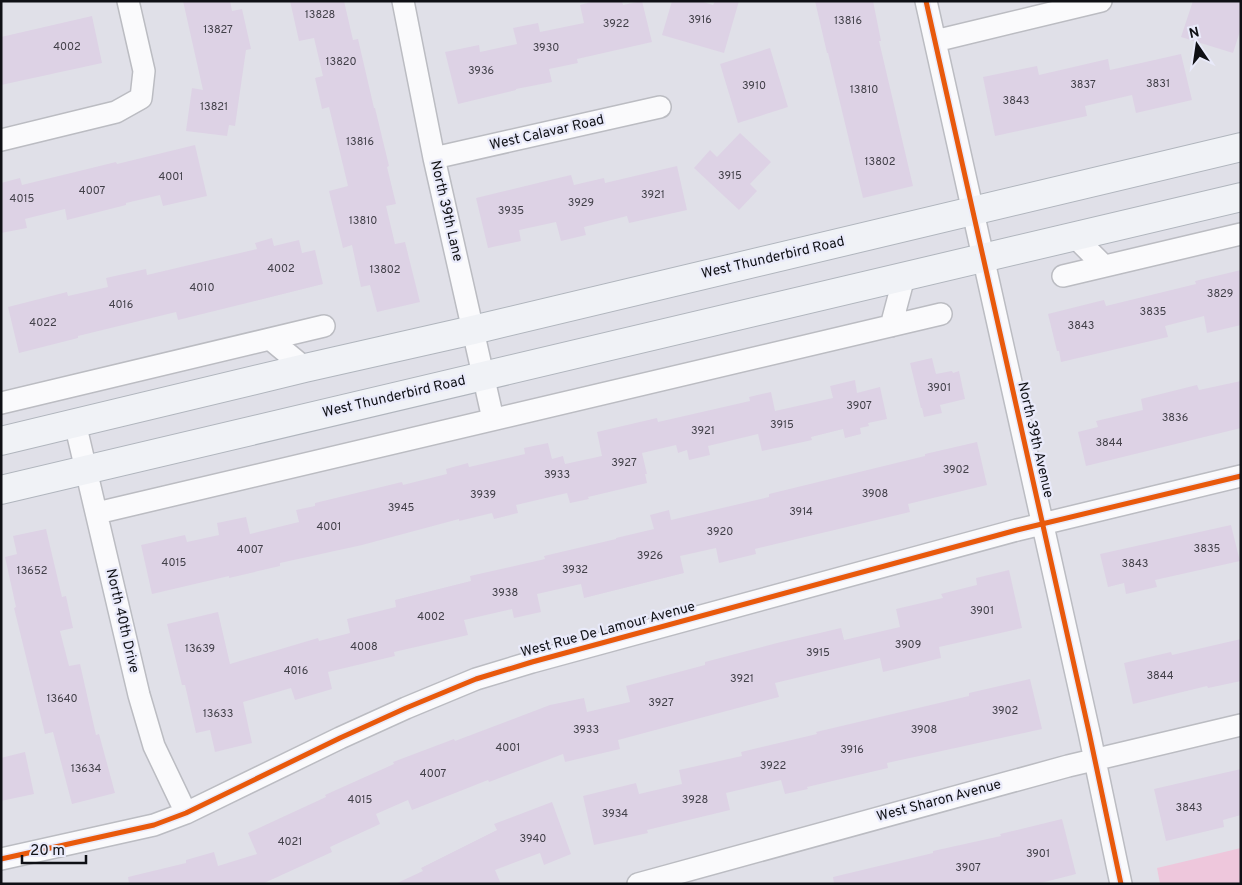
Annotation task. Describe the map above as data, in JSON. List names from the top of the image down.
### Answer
{
  "streets": {
    "main road": ["West Thunderbird Road"],
    "street": [
      "West Calavar Road",
      "North 39th Lane",
      "North 39th Avenue",
      "North 40th Drive",
      "West Rue De Lamour Avenue",
      "West Sharon Avenue"
    ]
  },
  "crossings": [
    ["West Calavar Road", "North 39th Lane"],
    ["North 39th Lane", "West Thunderbird Road"],
    ["West Thunderbird Road", "North 39th Avenue"],
    ["West Thunderbird Road", "North 40th Drive"],
    ["North 39th Avenue", "West Rue De Lamour Avenue"],
    ["North 39th Avenue", "West Sharon Avenue"],
    ["North 40th Drive", "West Rue De Lamour Avenue"]
  ],
  "house_numbers": [
    "13828",
    "3916",
    "13816",
    "3922",
    "13827",
    "4002",
    "3930",
    "13820",
    "3936",
    "3831",
    "3837",
    "3910",
    "13810",
    "3843",
    "13821",
    "13816",
    "13802",
    "3915",
    "4001",
    "4007",
    "3921",
    "4015",
    "3929",
    "3935",
    "13810",
    "4002",
    "13802",
    "4010",
    "3829",
    "4016",
    "3835",
    "4022",
    "3843",
    "3901",
    "3907",
    "3836",
    "3915",
    "3921",
    "3844",
    "3927",
    "3902",
    "3933",
    "3908",
    "3939",
    "3945",
    "3914",
    "4001",
    "3920",
    "3835",
    "4007",
    "3926",
    "4015",
    "3843",
    "3932",
    "13652",
    "3938",
    "3901",
    "4002",
    "3909",
    "4008",
    "13639",
    "3915",
    "4016",
    "3844",
    "3921",
    "13640",
    "3927",
    "3902",
    "13633",
    "3933",
    "3908",
    "4001",
    "3916",
    "3922",
    "13634",
    "4007",
    "4015",
    "3928",
    "3843",
    "3934",
    "3940",
    "4021",
    "3901",
    "3907"
  ],
  "scale_bar": "20 m",
  "north": "top"
}
